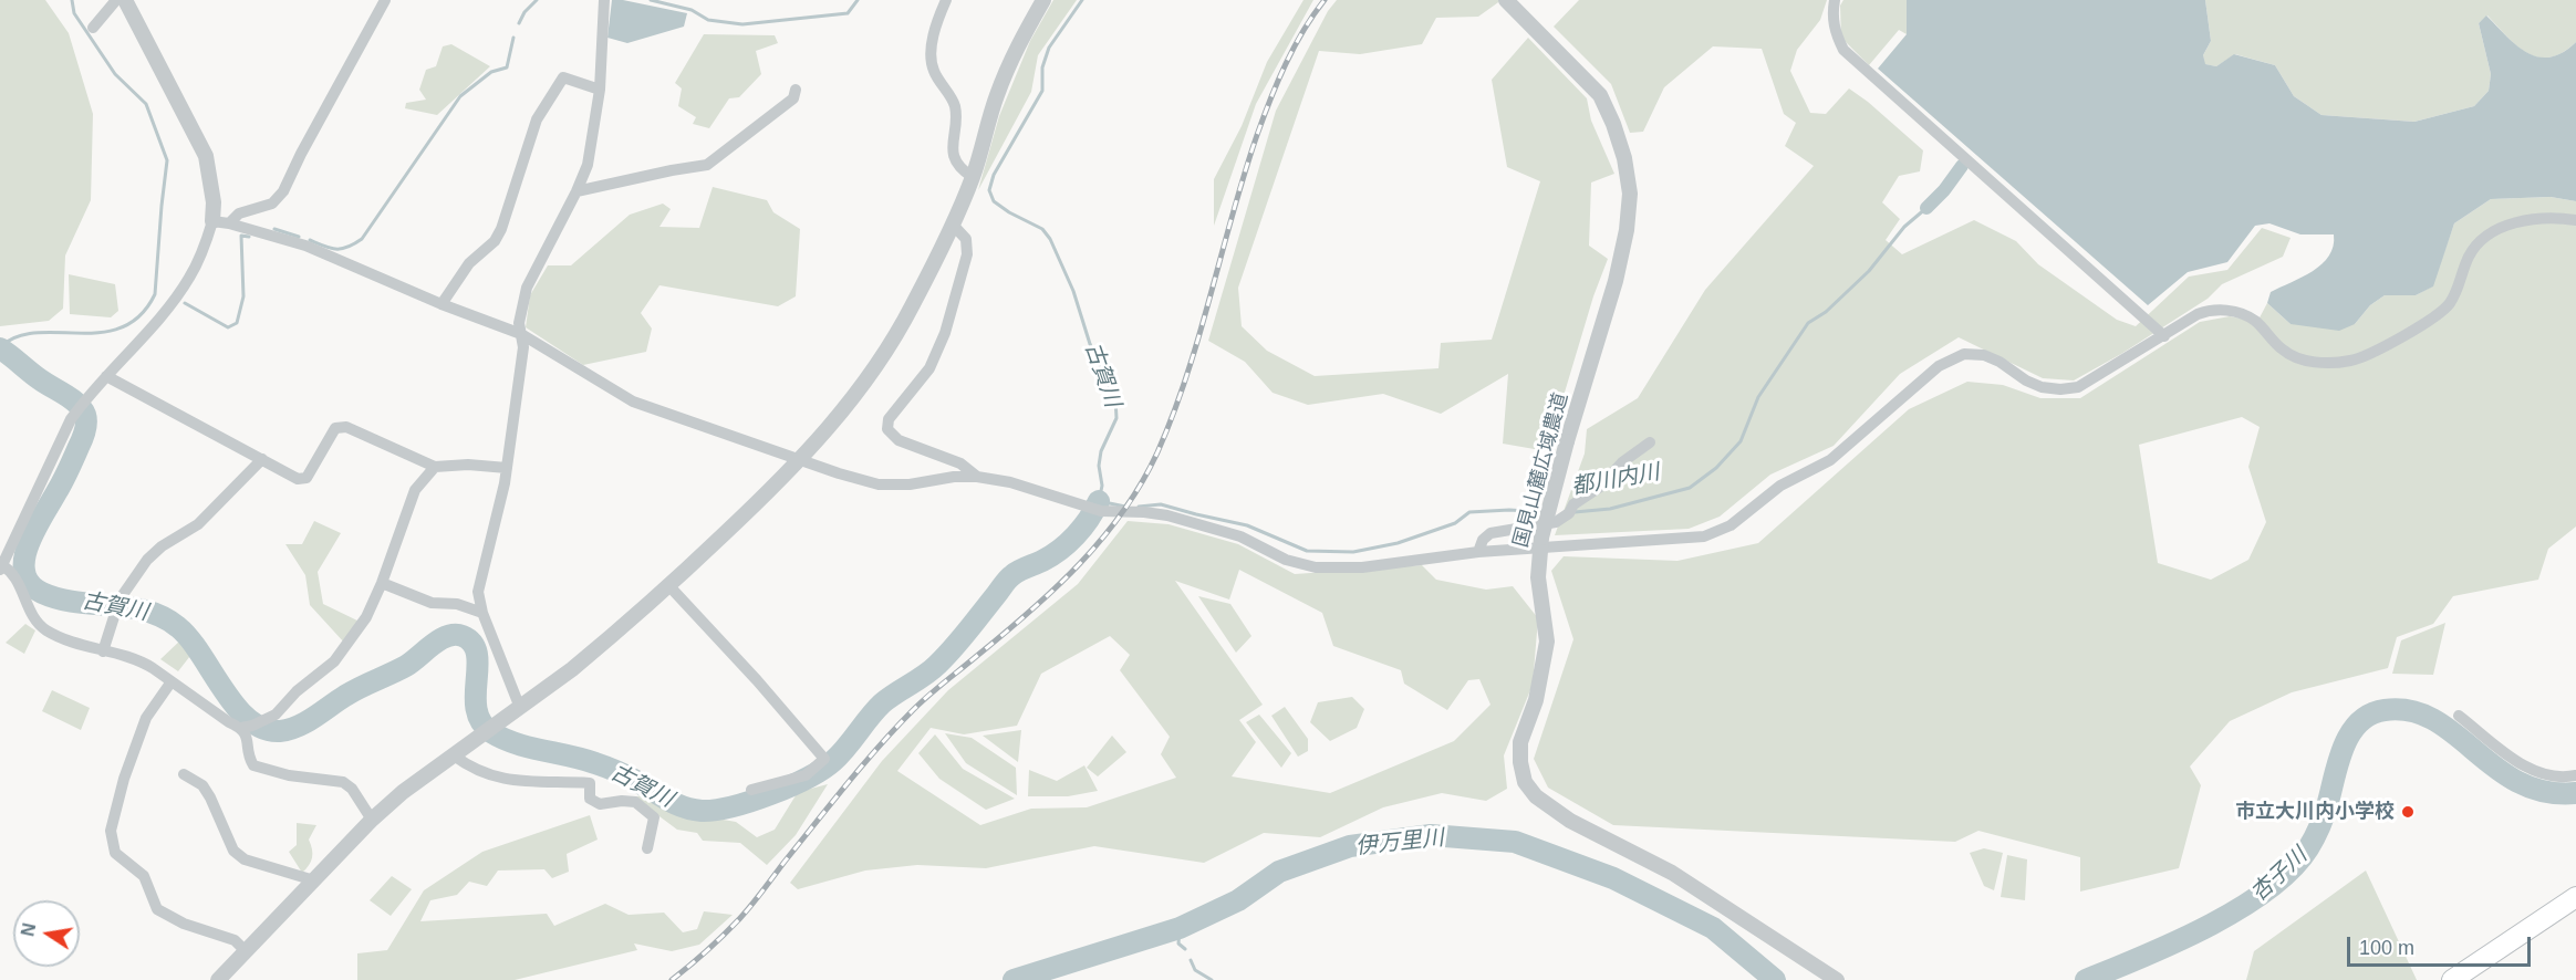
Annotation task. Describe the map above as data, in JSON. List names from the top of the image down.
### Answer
{
  "streets": {
    "street": ["国見山麓広域農道"]
  },
  "water": [
    "古賀川",
    "都川内川",
    "伊万里川",
    "杏子川"
  ],
  "places": ["市立大川内小学校"],
  "scale_bar": "100 m",
  "north": "left"
}
